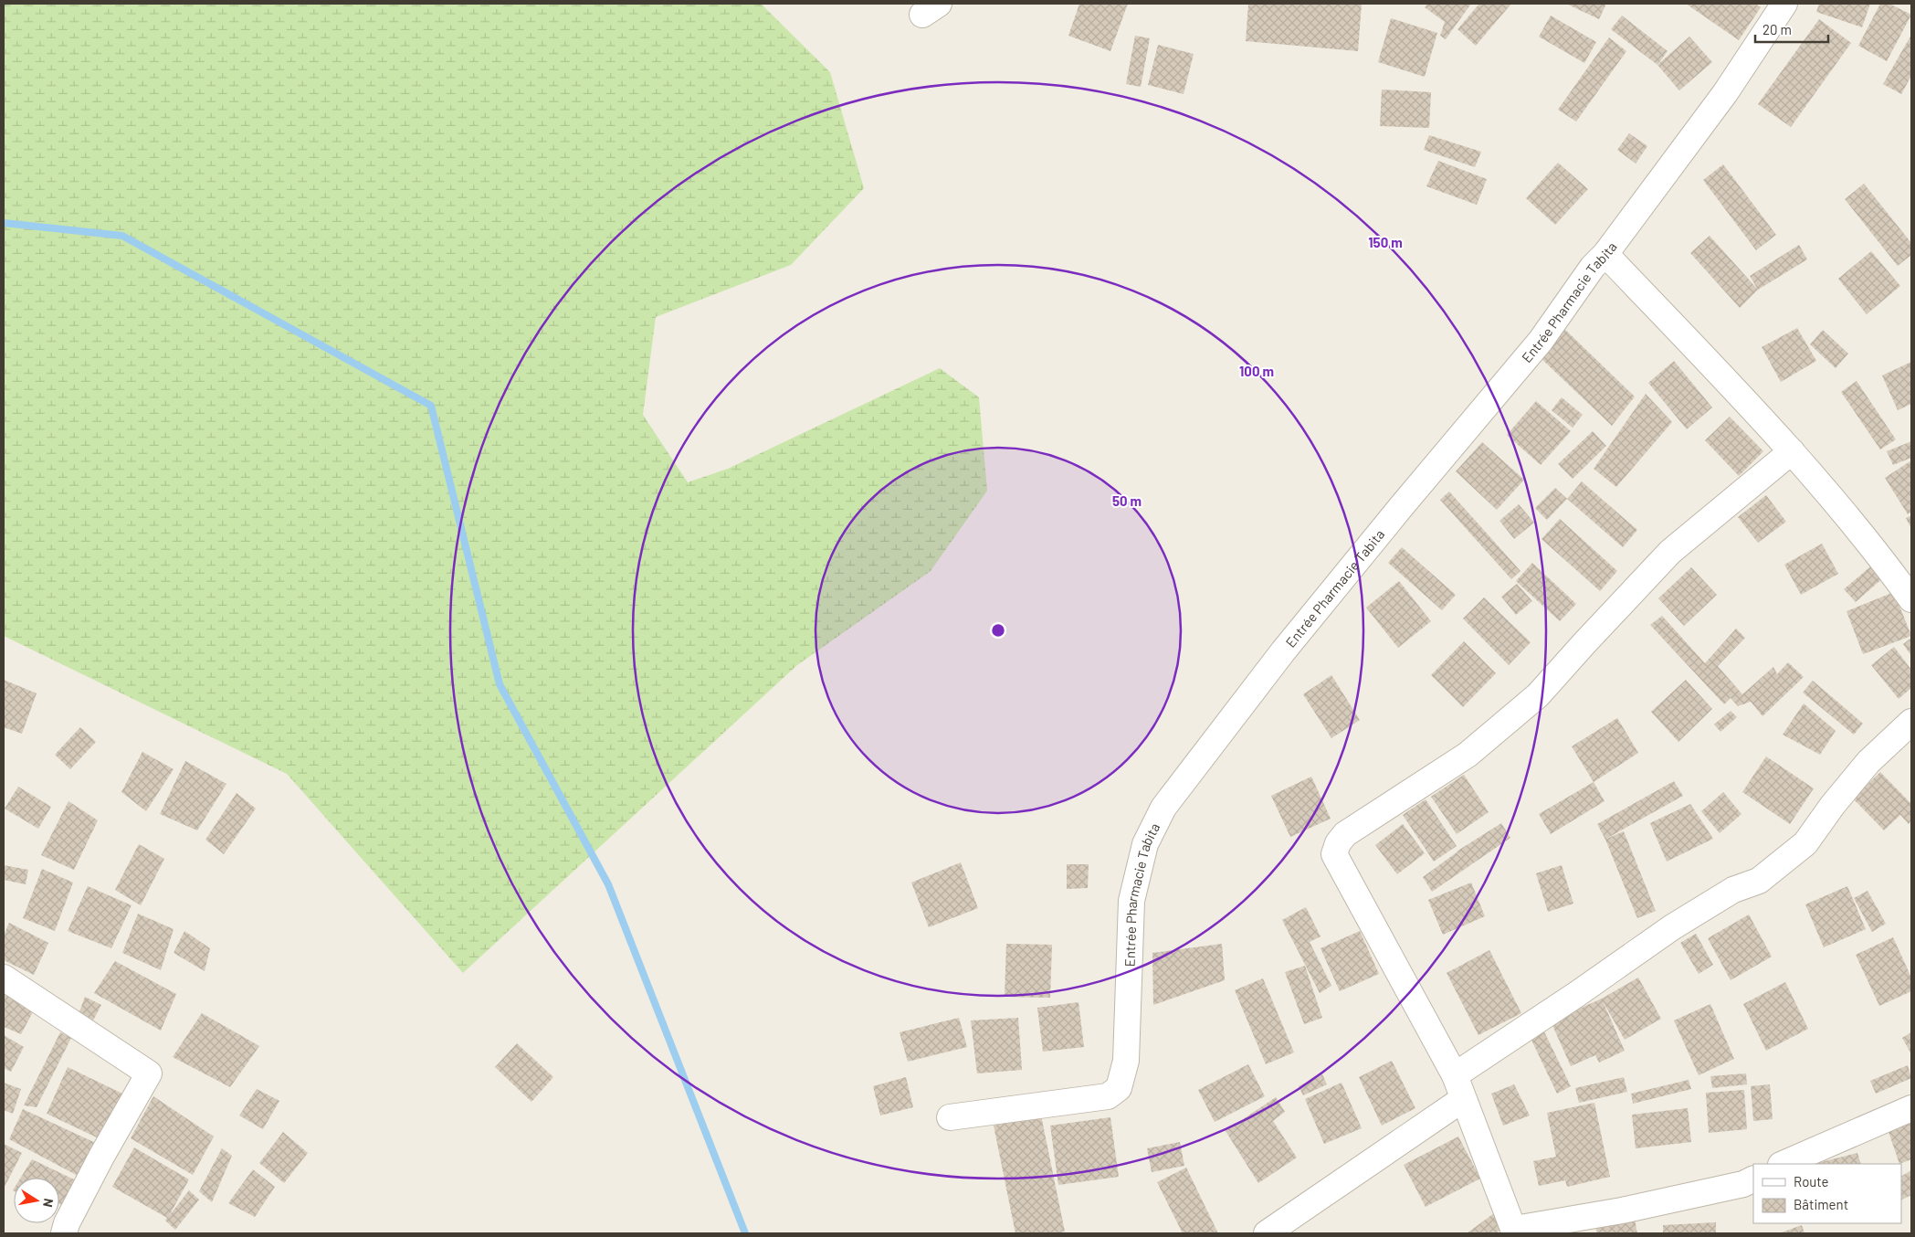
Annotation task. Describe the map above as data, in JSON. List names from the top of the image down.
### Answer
{
  "streets": {
    "street": ["Entrée Pharmacie Tabita"]
  },
  "legend": ["Route", "Bâtiment"],
  "scale_bar": "20 m",
  "north": "right",
  "rings": ["150 m", "100 m", "50 m"]
}
